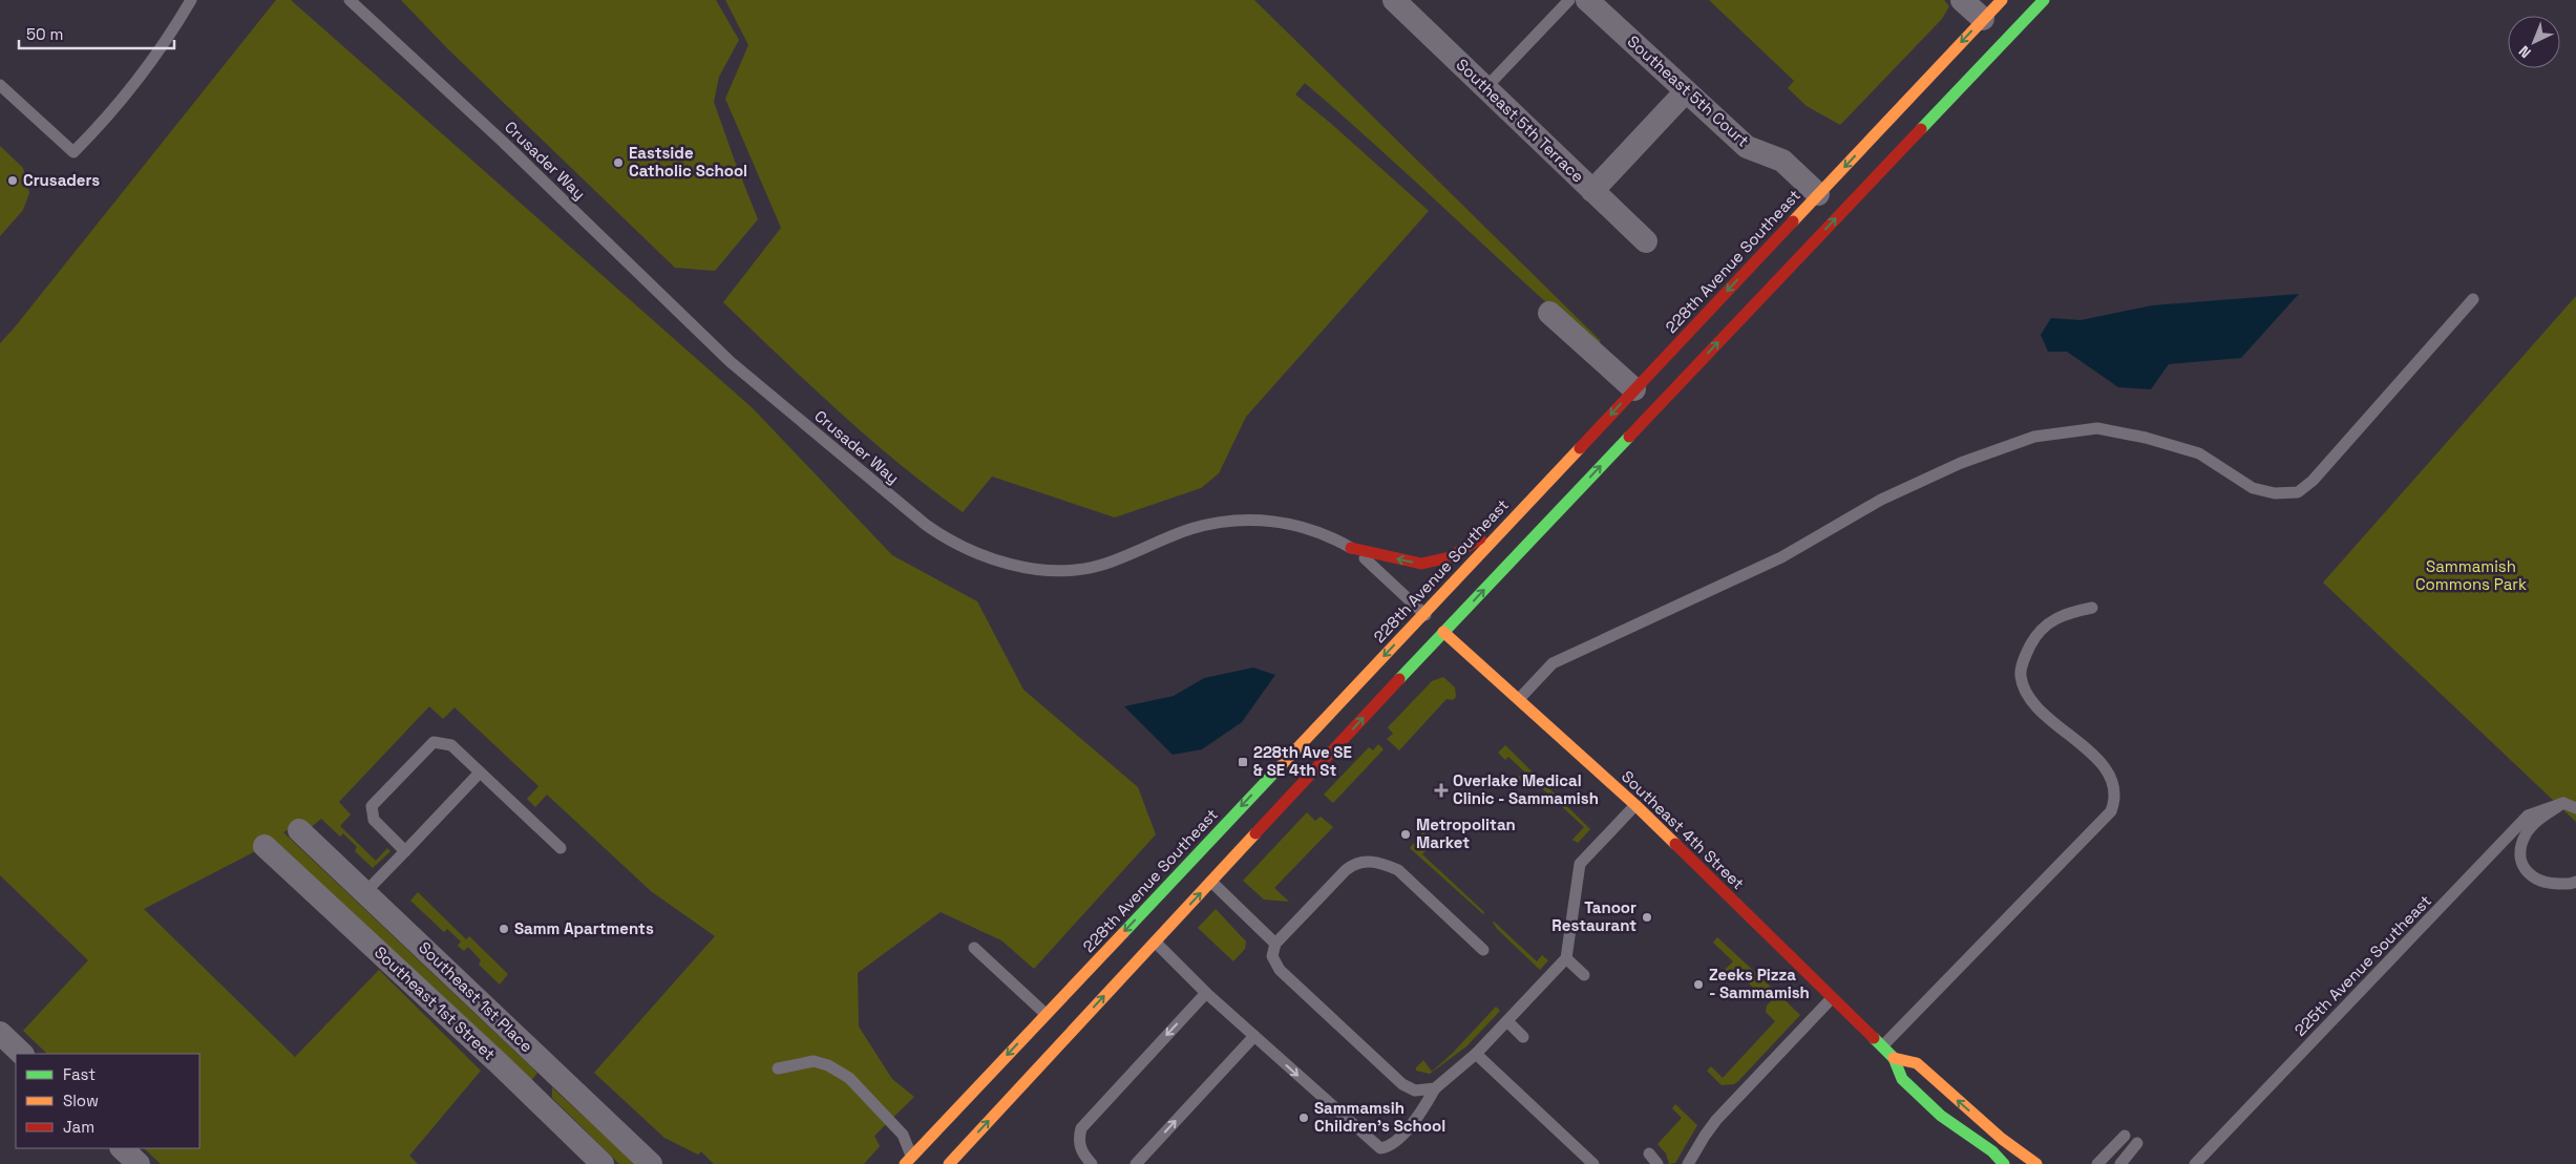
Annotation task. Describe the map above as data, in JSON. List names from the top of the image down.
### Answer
{
  "streets": {
    "main road": ["228th Avenue Southeast", "Southeast 4th Street"],
    "street": [
      "Southeast 5th Court",
      "Southeast 5th Terrace",
      "Southeast 1st Place",
      "Southeast 1st Street"
    ],
    "lane": ["Crusader Way", "225th Avenue Southeast"]
  },
  "crossings": [
    ["Southeast 5th Court", "228th Avenue Southeast"],
    ["Crusader Way", "228th Avenue Southeast"],
    ["Crusader Way", "Southeast 4th Street"]
  ],
  "parks": ["Sammamish Commons Park"],
  "places": {
    "other": [
      "Eastside Catholic School",
      "Crusaders",
      "Metropolitan Market",
      "Tanoor Restaurant",
      "Samm Apartments",
      "Zeeks Pizza - Sammamish",
      "Sammamsih Children's School"
    ],
    "transit": ["228th Ave SE & SE 4th St"],
    "health": ["Overlake Medical Clinic - Sammamish"]
  },
  "legend": ["Fast", "Slow", "Jam"],
  "scale_bar": "50 m",
  "north": "bottom left"
}
